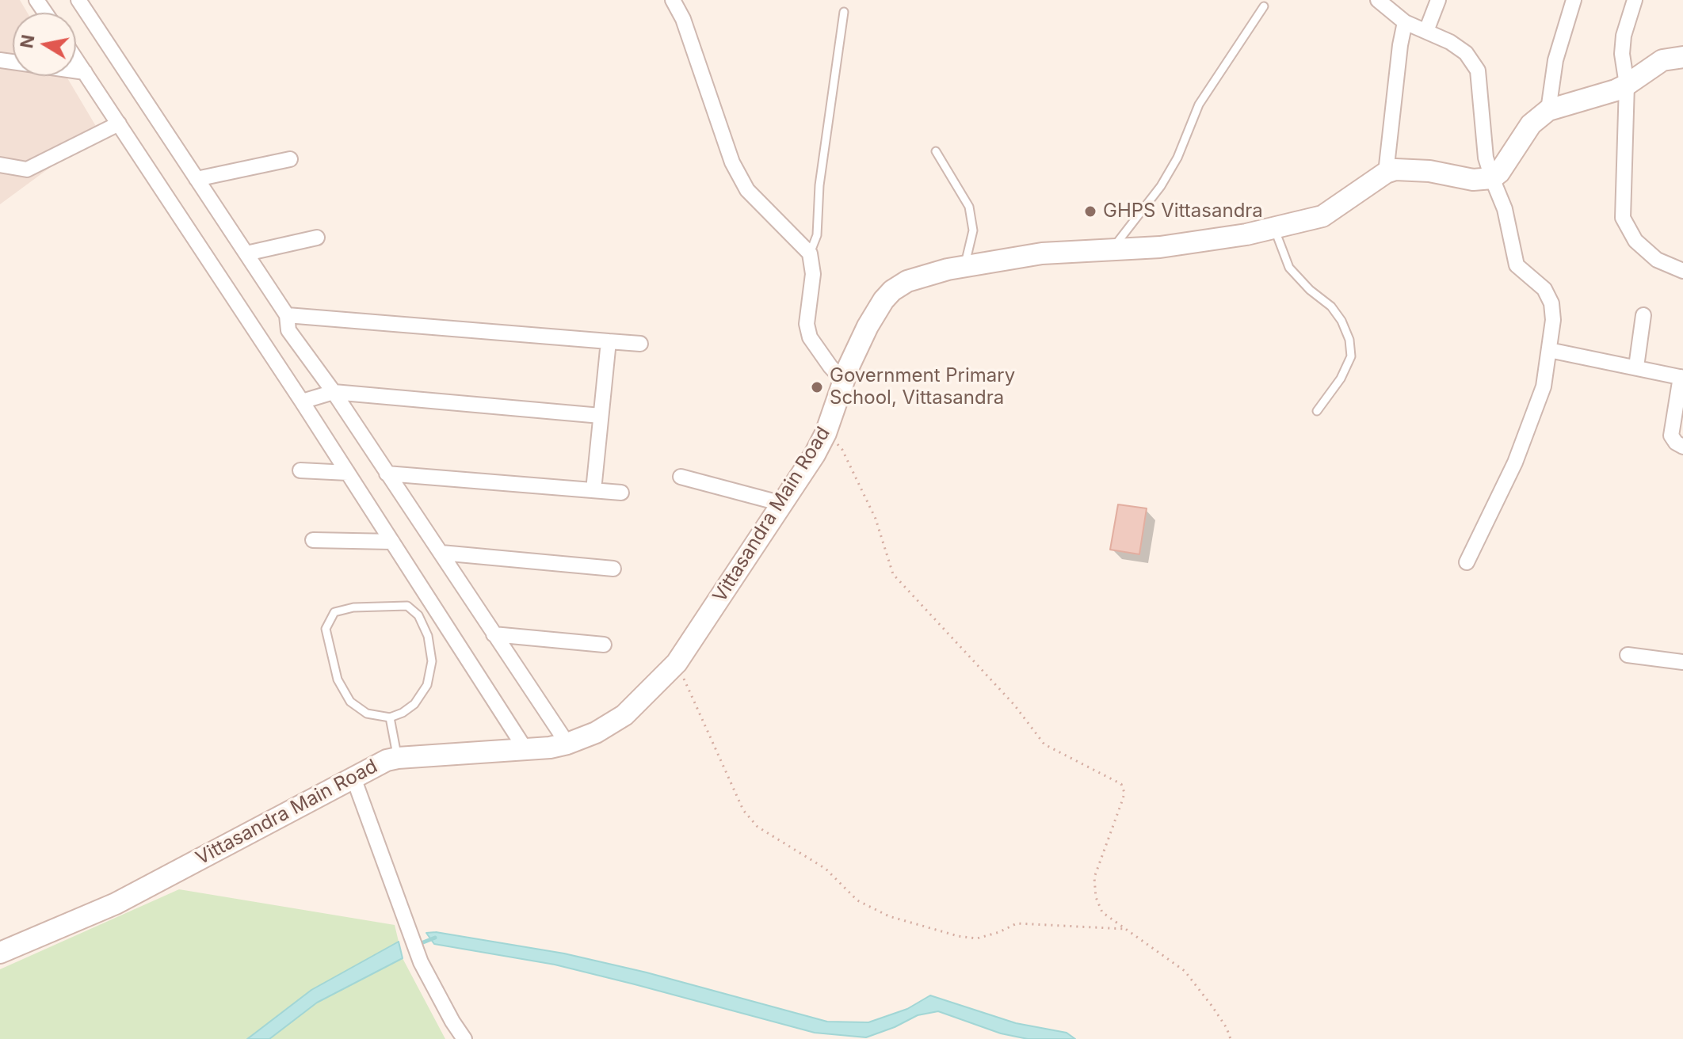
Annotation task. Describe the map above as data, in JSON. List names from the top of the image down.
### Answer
{
  "streets": {
    "street": ["Vittasandra Main Road"]
  },
  "places": ["GHPS Vittasandra", "Government Primary School, Vittasandra"],
  "north": "left"
}
